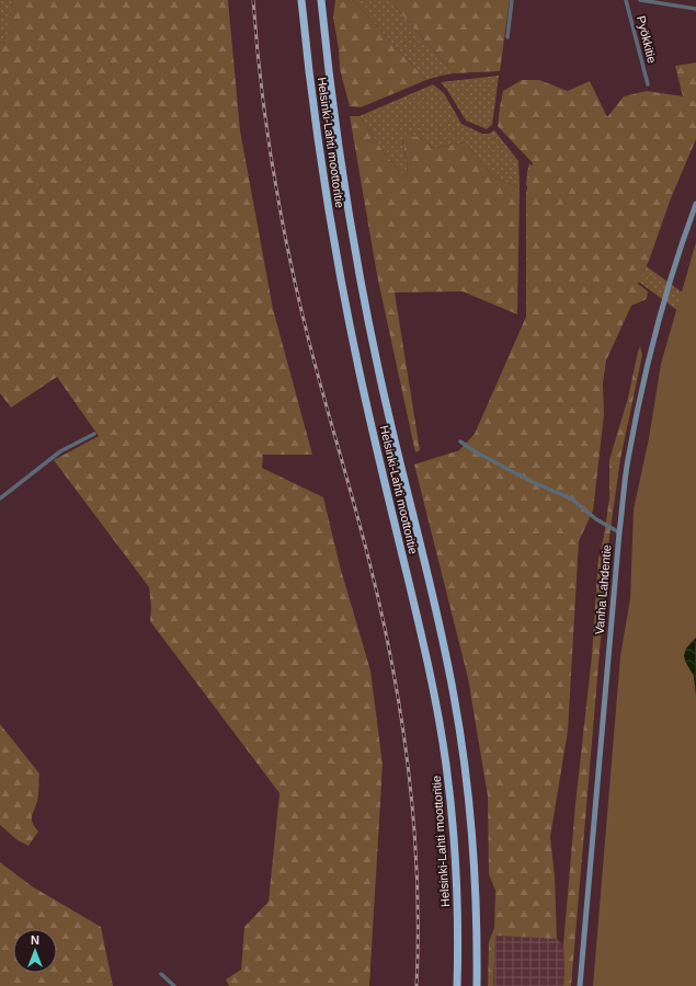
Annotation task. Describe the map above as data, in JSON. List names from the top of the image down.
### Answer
{
  "streets": {
    "highway": ["Helsinki-Lahti moottoritie"],
    "main road": ["Vanha Lahdentie"],
    "street": ["Pyökkitie"]
  },
  "north": "top"
}
